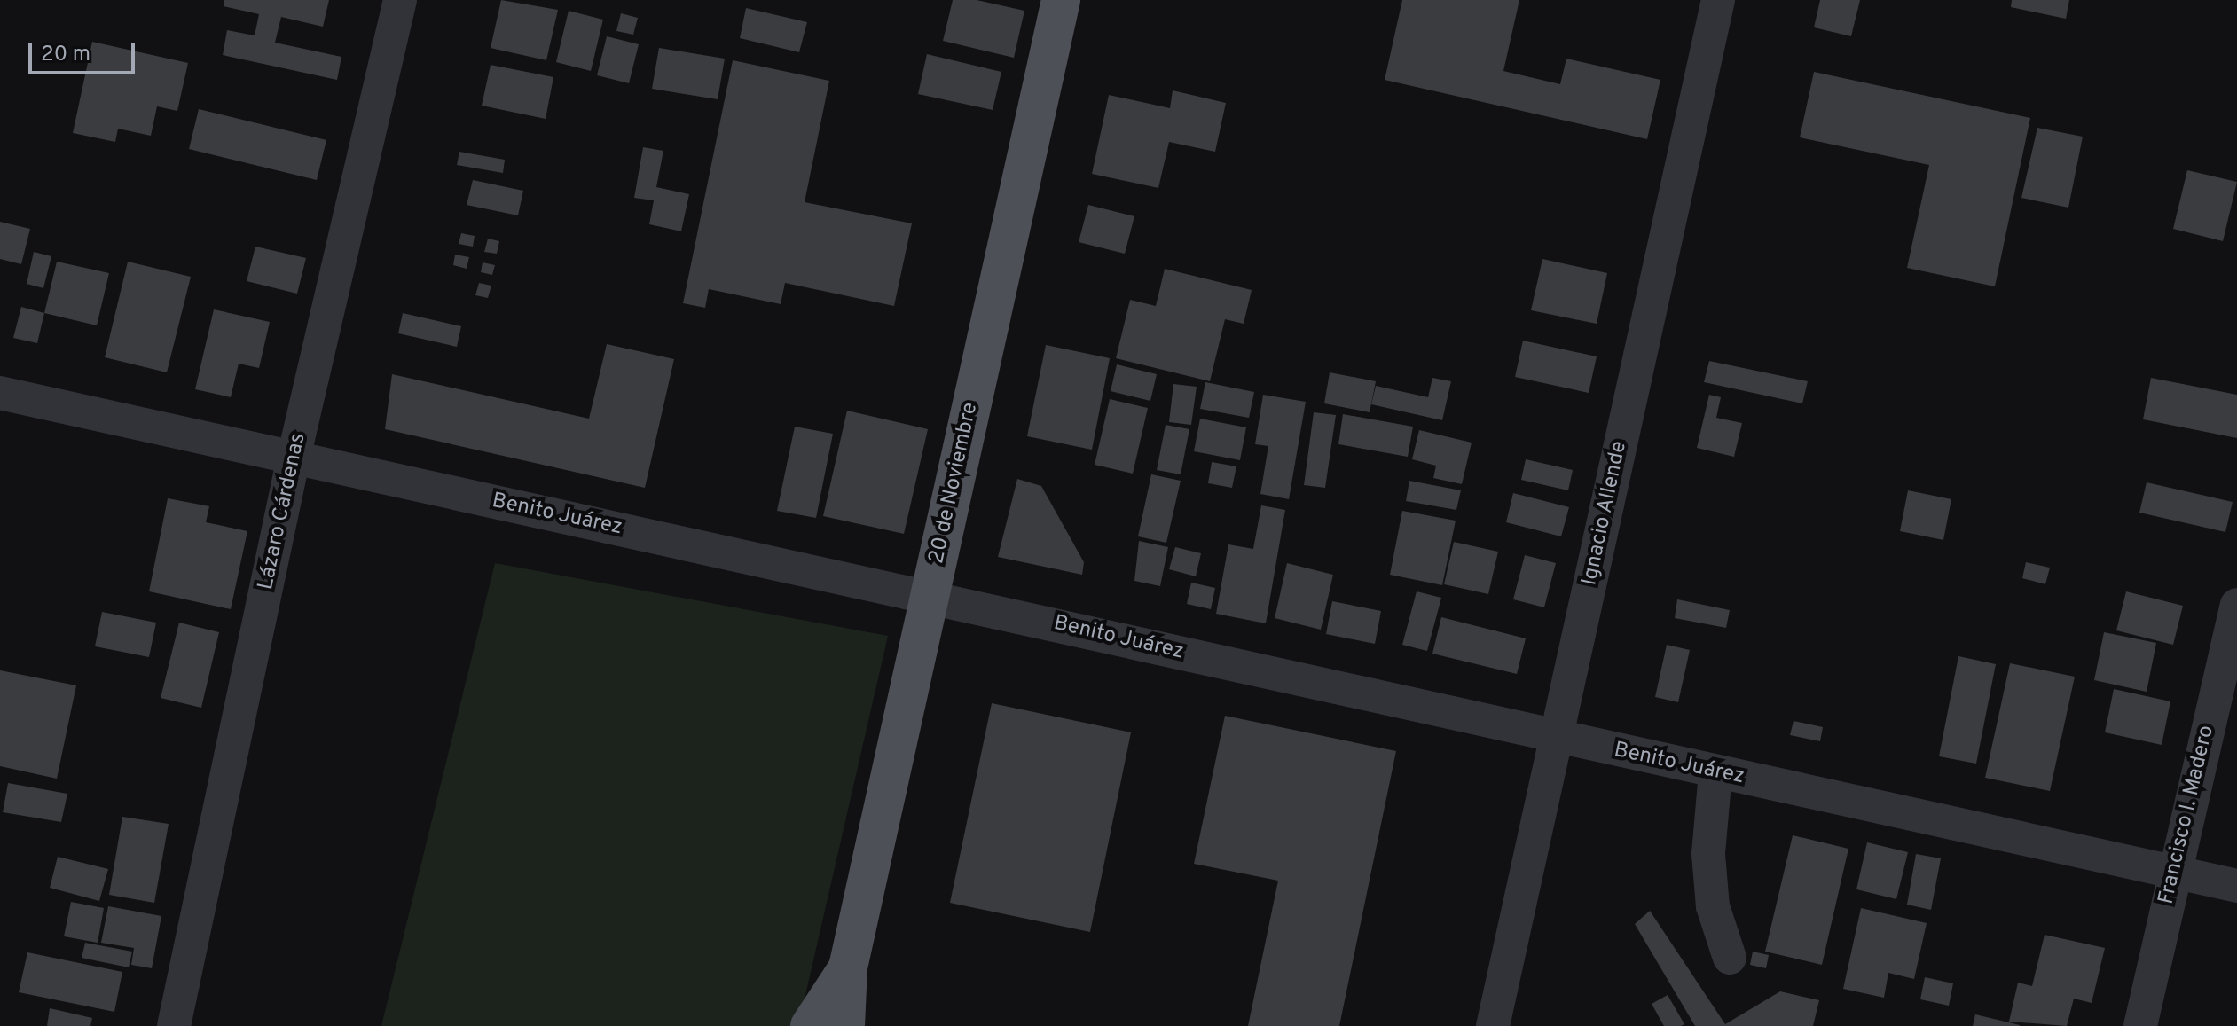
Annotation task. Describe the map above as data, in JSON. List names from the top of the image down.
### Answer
{
  "streets": {
    "main road": ["20 de Noviembre"],
    "street": [
      "Lázaro Cárdenas",
      "Ignacio Allende",
      "Benito Juárez",
      "Francisco I. Madero"
    ]
  },
  "crossings": [
    ["20 de Noviembre", "Benito Juárez"],
    ["Lázaro Cárdenas", "Benito Juárez"],
    ["Ignacio Allende", "Benito Juárez"],
    ["Benito Juárez", "Francisco I. Madero"]
  ],
  "scale_bar": "20 m"
}
